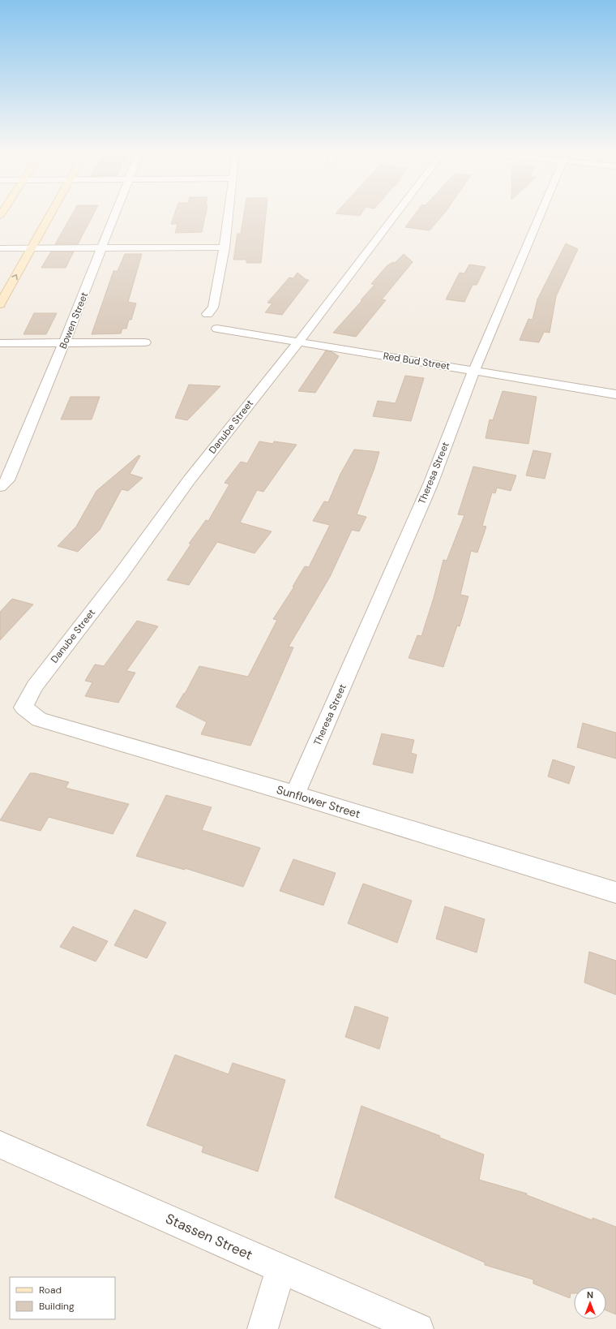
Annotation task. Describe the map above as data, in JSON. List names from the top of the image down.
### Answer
{
  "streets": {
    "street": [
      "Bowen Street",
      "Red Bud Street",
      "Danube Street",
      "Theresa Street",
      "Sunflower Street",
      "Stassen Street"
    ]
  },
  "crossings": [
    ["Red Bud Street", "Danube Street"],
    ["Red Bud Street", "Theresa Street"],
    ["Danube Street", "Sunflower Street"],
    ["Theresa Street", "Sunflower Street"]
  ],
  "legend": ["Road", "Building"],
  "north": "top"
}
